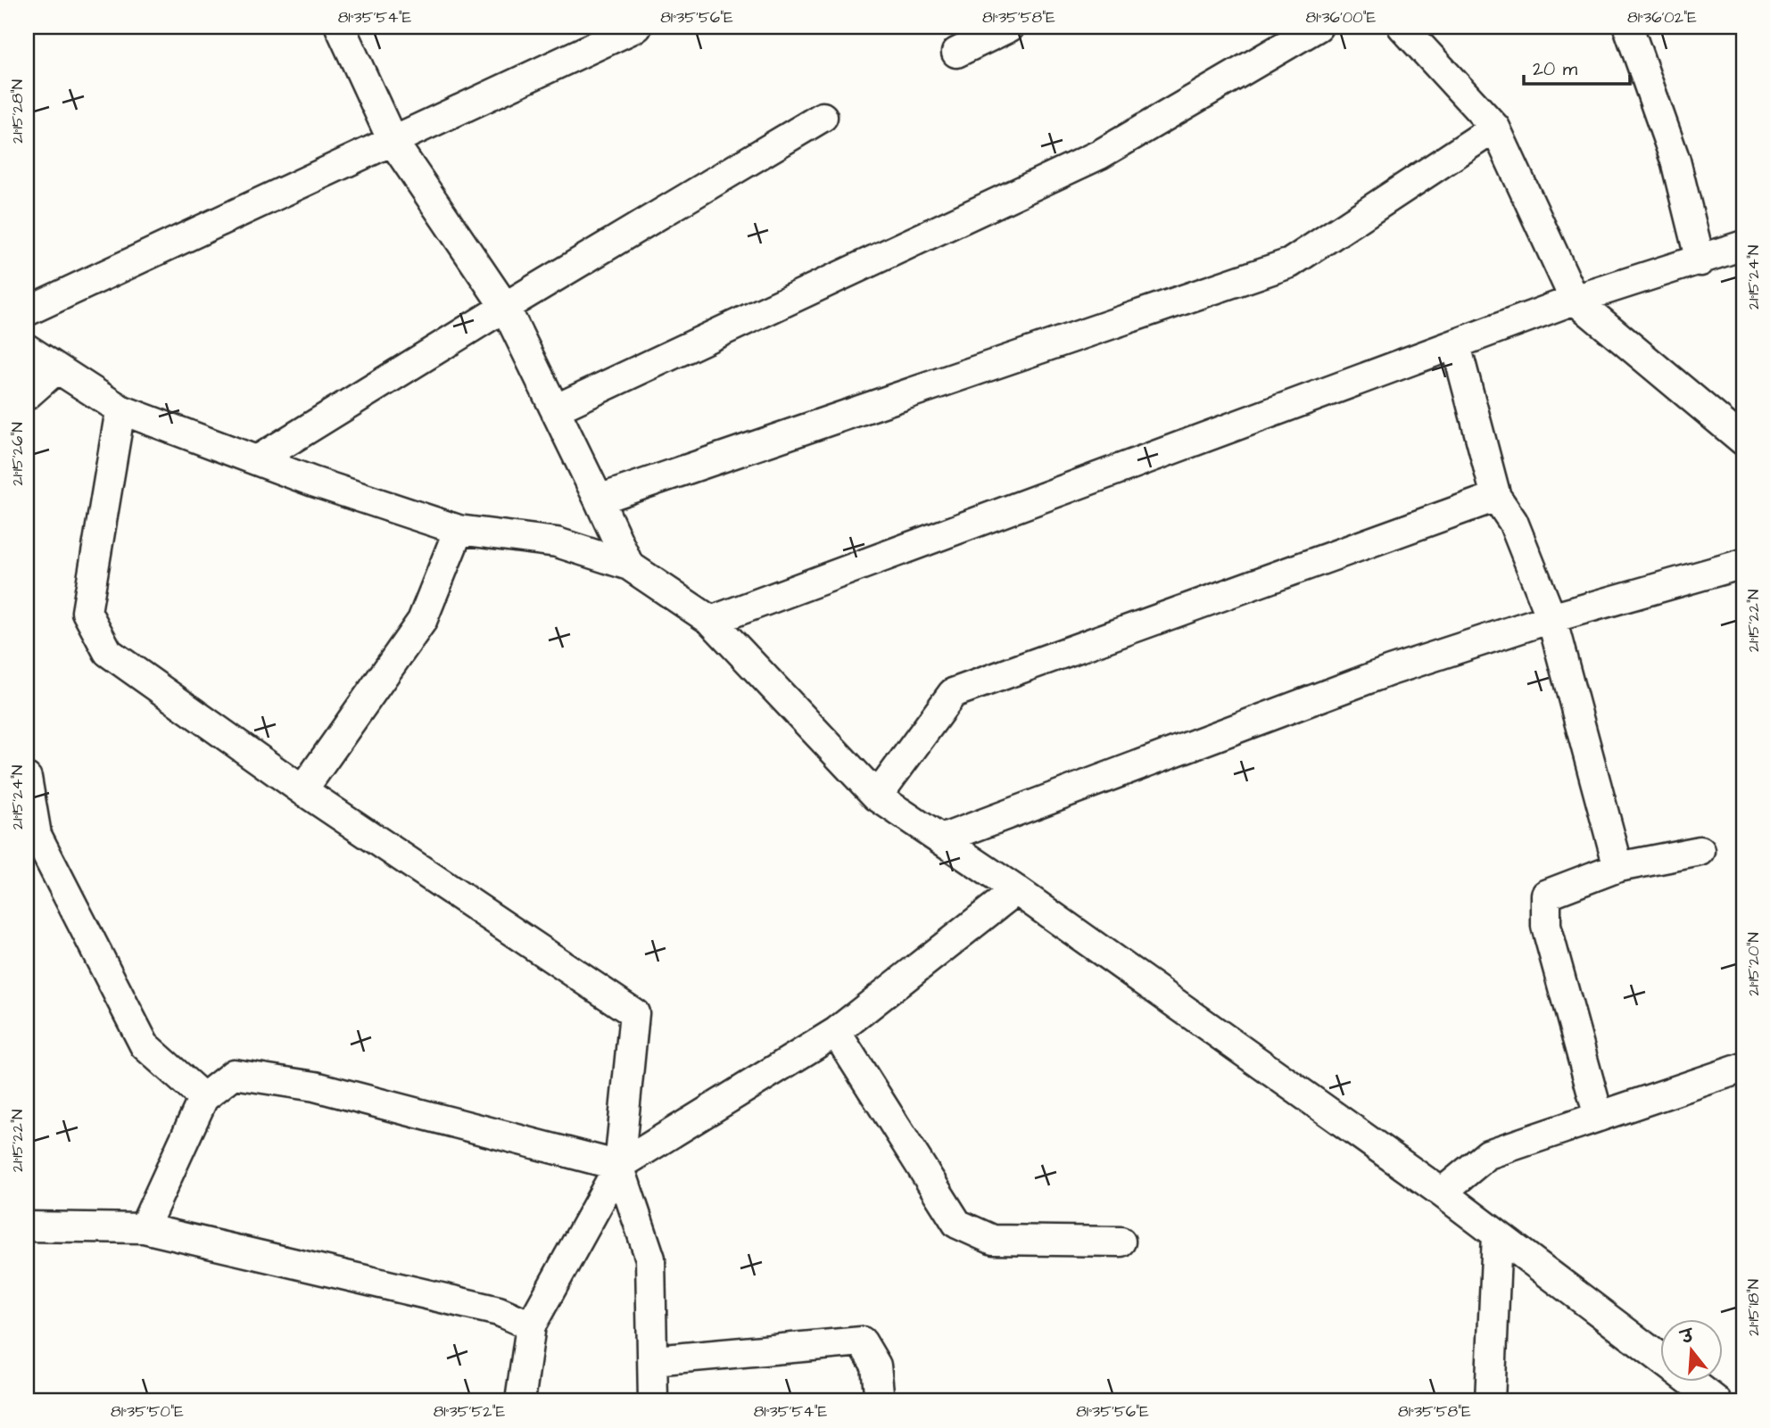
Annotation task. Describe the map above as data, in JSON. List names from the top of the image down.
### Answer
{
  "scale_bar": "20 m",
  "north": "top",
  "coordinates": [
    "81°35'54\"E",
    "81°35'56\"E",
    "81°35'58\"E",
    "81°36'00\"E",
    "81°36'02\"E",
    "21°15'28\"N",
    "21°15'24\"N",
    "21°15'26\"N",
    "21°15'22\"N",
    "21°15'20\"N",
    "21°15'18\"N",
    "81°35'50\"E",
    "81°35'52\"E"
  ]
}
